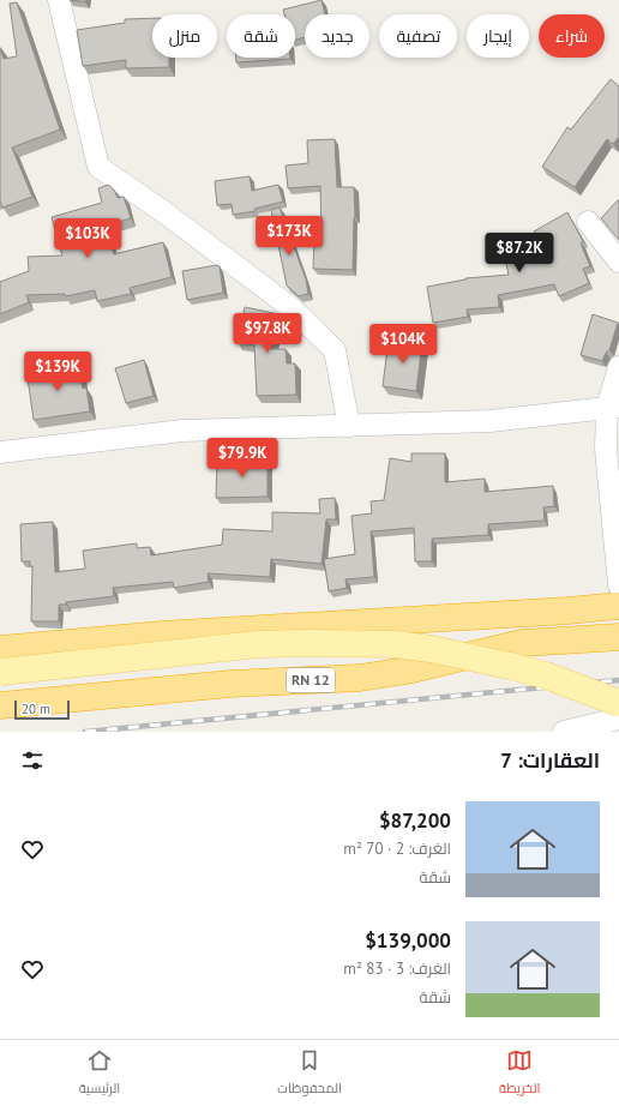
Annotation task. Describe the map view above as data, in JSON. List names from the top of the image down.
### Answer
{
  "streets": {
    "highway": ["RN 12"]
  },
  "scale_bar": "20 m",
  "page": {
    "chip": [
      "شراء",
      "إيجار",
      "تصفية",
      "جديد",
      "شقة",
      "منزل"
    ],
    "price": [
      "$173K",
      "$103K",
      "$87.2K",
      "$97.8K",
      "$104K",
      "$139K",
      "$79.9K"
    ],
    "scale": "20 m",
    "heading": "العقارات: 7",
    "list": [
      {
        "name": "$87,200",
        "note": "الغرف: 2 · 70 m² · شقة"
      },
      {
        "name": "$139,000",
        "note": "الغرف: 3 · 83 m² · شقة"
      }
    ],
    "tabs": ["الخريطة", "المحفوظات", "الرئيسية"]
  }
}
